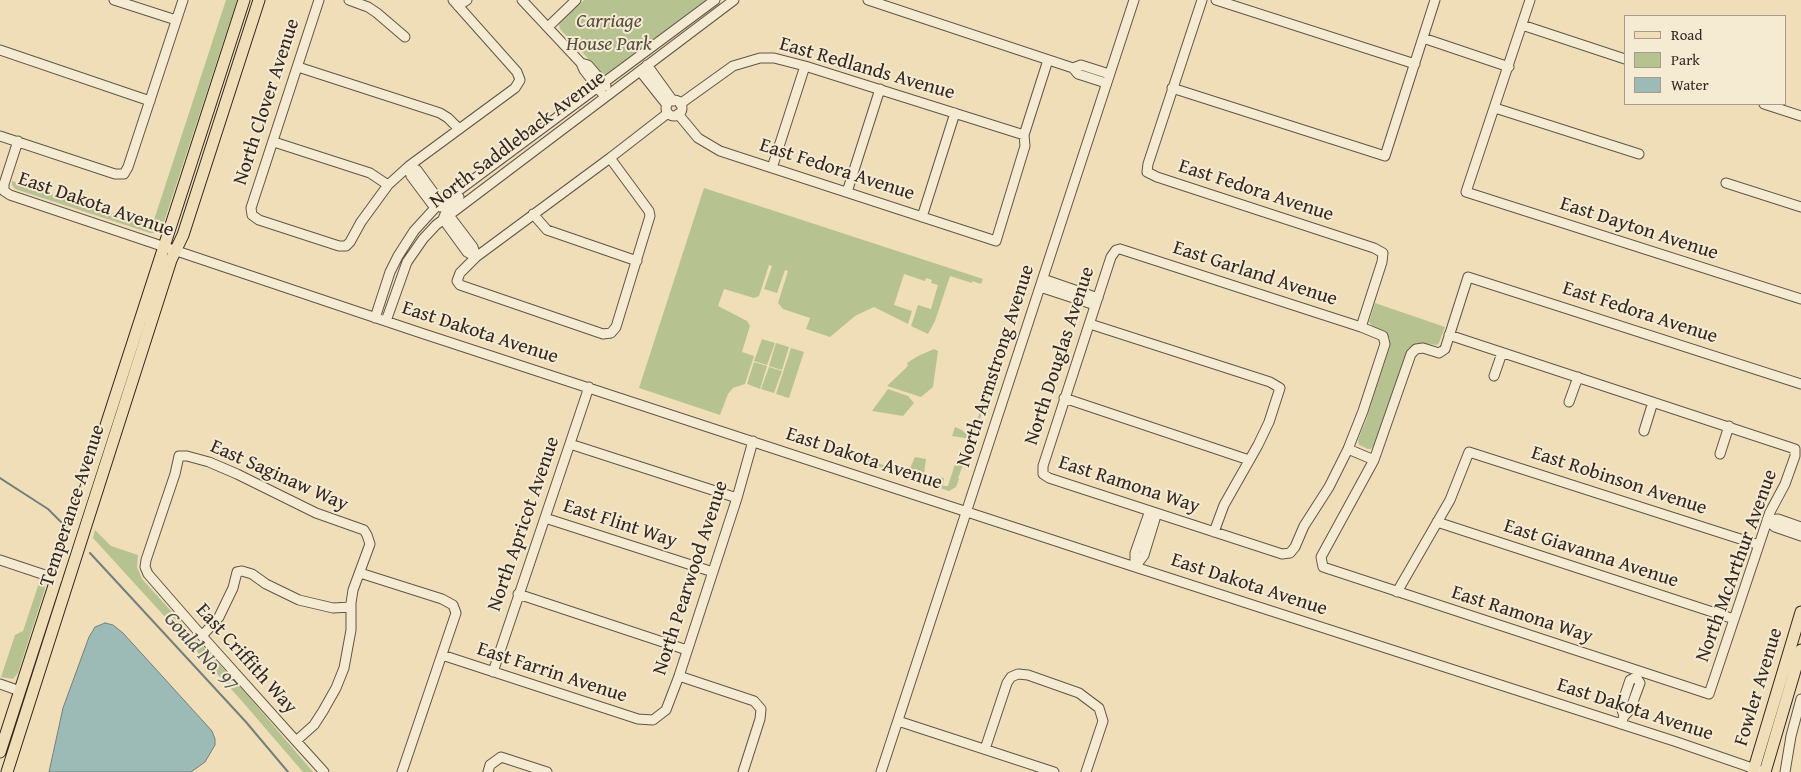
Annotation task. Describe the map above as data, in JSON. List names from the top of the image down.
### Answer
{
  "streets": {
    "main road": ["Temperance Avenue", "Fowler Avenue"],
    "street": [
      "East Redlands Avenue",
      "North Clover Avenue",
      "North Saddleback Avenue",
      "East Fedora Avenue",
      "East Dakota Avenue",
      "East Dayton Avenue",
      "East Garland Avenue",
      "North Douglas Avenue",
      "North Armstrong Avenue",
      "East Saginaw Way",
      "East Robinson Avenue",
      "East Ramona Way",
      "North Apricot Avenue",
      "East Flint Way",
      "East Giavanna Avenue",
      "North McArthur Avenue",
      "North Pearwood Avenue",
      "East Criffith Way",
      "East Farrin Avenue"
    ]
  },
  "crossings": [
    ["East Redlands Avenue", "East Fedora Avenue"],
    ["North Saddleback Avenue", "East Dakota Avenue"],
    ["East Fedora Avenue", "East Garland Avenue"],
    ["East Dakota Avenue", "North Armstrong Avenue"],
    ["East Dakota Avenue", "Temperance Avenue"],
    ["East Dakota Avenue", "North Apricot Avenue"],
    ["East Dakota Avenue", "North Pearwood Avenue"],
    ["East Dakota Avenue", "Fowler Avenue"],
    ["East Garland Avenue", "North Douglas Avenue"],
    ["East Garland Avenue", "East Ramona Way"],
    ["North Douglas Avenue", "East Ramona Way"],
    ["East Saginaw Way", "East Criffith Way"],
    ["East Robinson Avenue", "East Giavanna Avenue"],
    ["East Robinson Avenue", "North McArthur Avenue"],
    ["East Ramona Way", "North McArthur Avenue"],
    ["North Apricot Avenue", "East Flint Way"],
    ["North Apricot Avenue", "East Farrin Avenue"],
    ["East Flint Way", "North Pearwood Avenue"],
    ["East Giavanna Avenue", "North McArthur Avenue"],
    ["North Pearwood Avenue", "East Farrin Avenue"]
  ],
  "water": ["Gould No. 97"],
  "parks": ["Carriage House Park"],
  "legend": ["Road", "Park", "Water"]
}
